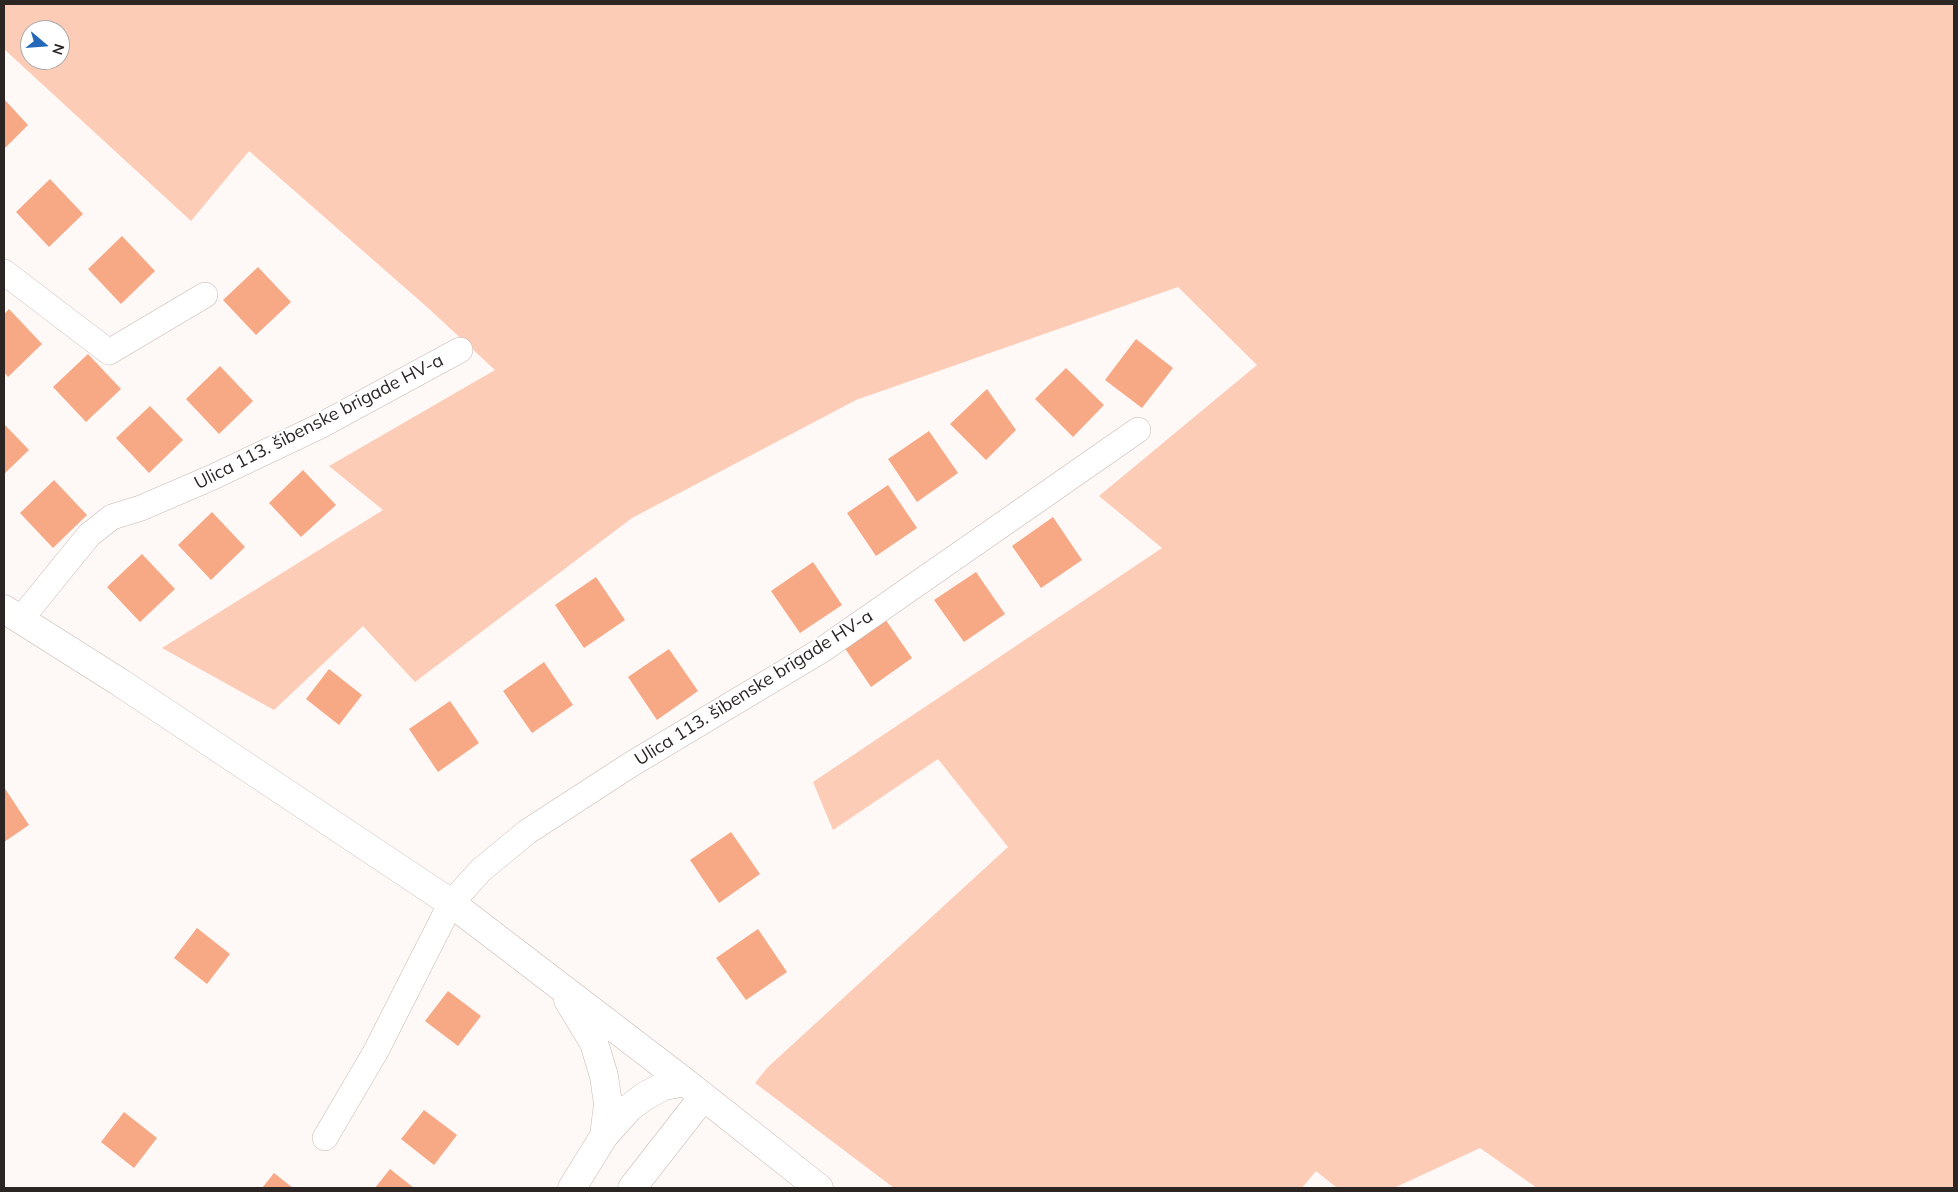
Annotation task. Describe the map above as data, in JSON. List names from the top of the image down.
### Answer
{
  "streets": {
    "main road": ["Ulica 113. šibenske brigade HV-a"]
  },
  "north": "right"
}
